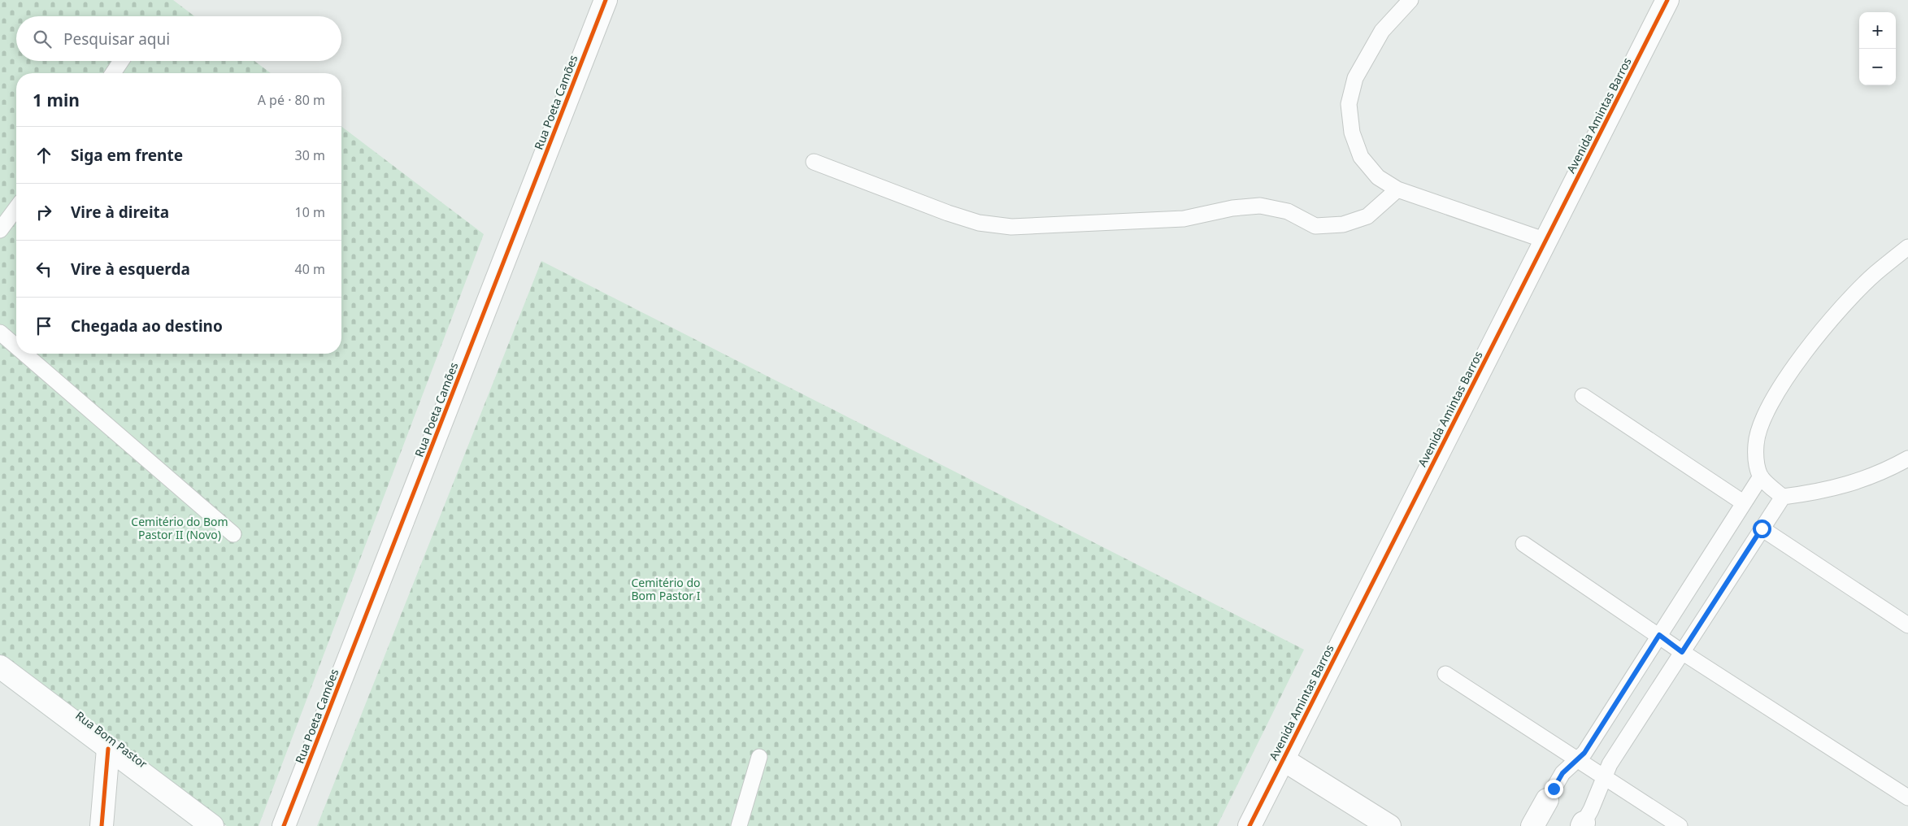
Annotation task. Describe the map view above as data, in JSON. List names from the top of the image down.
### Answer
{
  "streets": {
    "street": ["Rua Poeta Camões", "Avenida Amintas Barros", "Rua Bom Pastor"]
  },
  "parks": ["Cemitério do Bom Pastor II (Novo)", "Cemitério do Bom Pastor I"],
  "page": {
    "map_buttons": ["+", "−"],
    "search": "Pesquisar aqui",
    "heading": ["1 min", "A pé · 80 m"],
    "list": [
      ["Siga em frente", "30 m"],
      ["Vire à direita", "10 m"],
      ["Vire à esquerda", "40 m"],
      "Chegada ao destino"
    ]
  }
}
